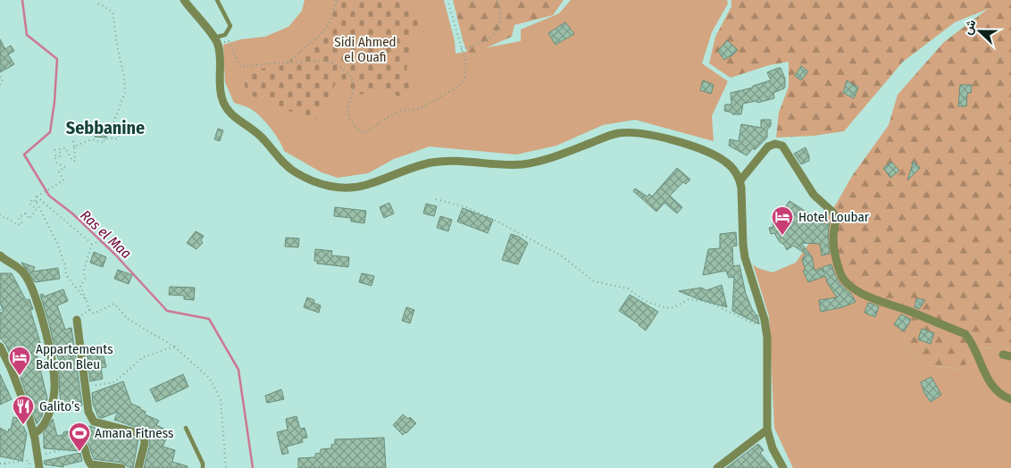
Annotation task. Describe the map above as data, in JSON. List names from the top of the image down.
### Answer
{
  "districts": ["Sebbanine"],
  "water": ["Ras el Maa"],
  "parks": ["Sidi Ahmed el Ouafi"],
  "places": {
    "hotel": ["Hotel Loubar", "Appartements Balcon Bleu"],
    "restaurant": ["Galito’s"],
    "sports": ["Amana Fitness"]
  },
  "north": "left"
}
